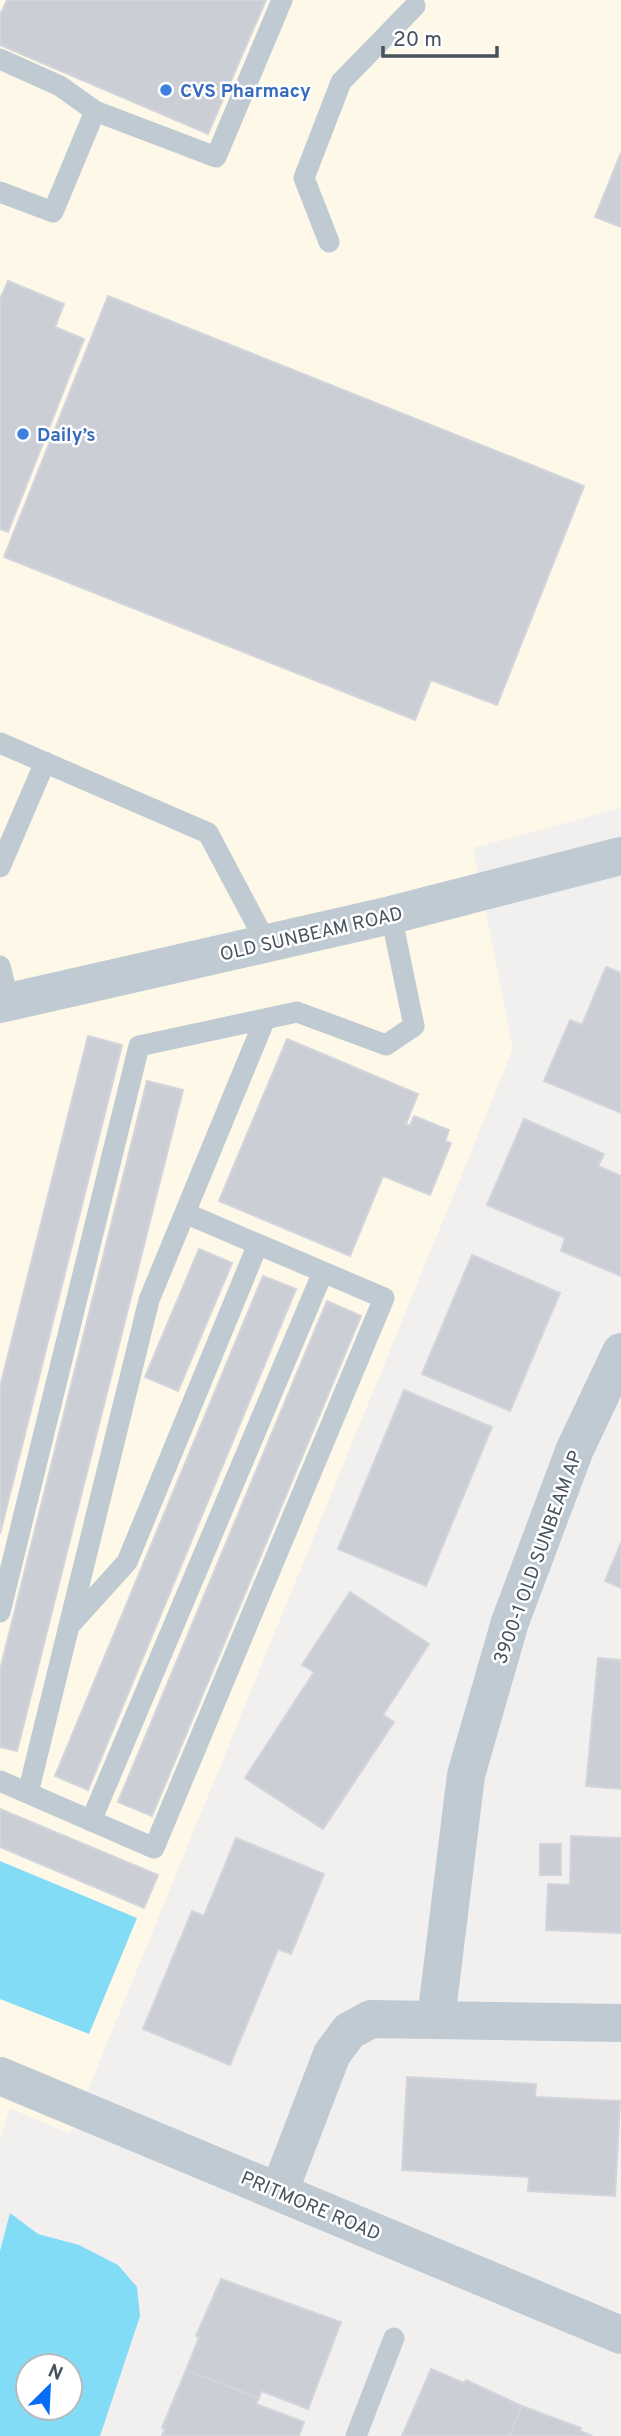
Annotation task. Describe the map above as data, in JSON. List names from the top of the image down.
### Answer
{
  "streets": {
    "street": ["OLD SUNBEAM ROAD", "3900-1 OLD SUNBEAM AP", "PRITMORE ROAD"]
  },
  "places": ["CVS Pharmacy", "Daily’s"],
  "scale_bar": "20 m",
  "north": "top right"
}
